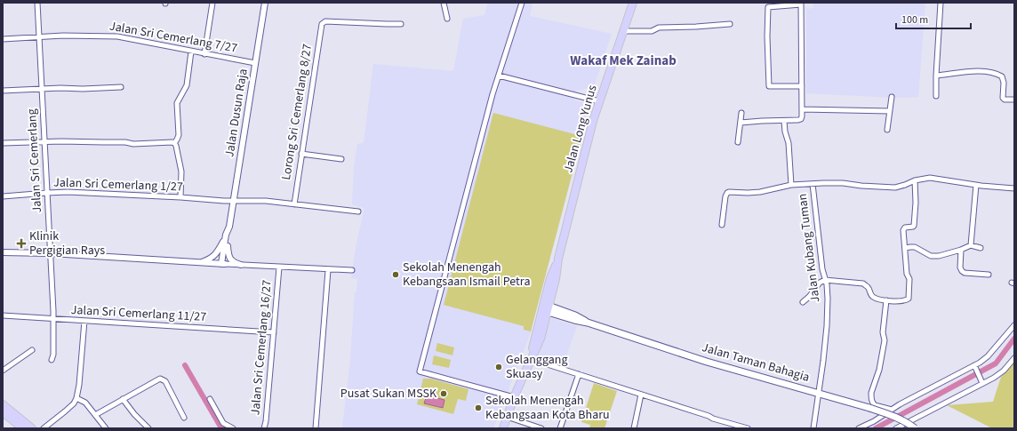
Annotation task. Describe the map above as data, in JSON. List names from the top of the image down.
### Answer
{
  "streets": {
    "main road": ["Jalan Long Yunus", "Jalan Taman Bahagia"],
    "street": [
      "Jalan Sri Cemerlang 7/27",
      "Lorong Sri Cemerlang 8/27",
      "Jalan Dusun Raja",
      "Jalan Sri Cemerlang",
      "Jalan Sri Cemerlang 1/27",
      "Jalan Kubang Tuman",
      "Jalan Sri Cemerlang 11/27",
      "Jalan Sri Cemerlang 16/27"
    ]
  },
  "crossings": [
    ["Jalan Sri Cemerlang 7/27", "Jalan Dusun Raja"],
    ["Jalan Sri Cemerlang 7/27", "Jalan Sri Cemerlang"],
    ["Lorong Sri Cemerlang 8/27", "Jalan Sri Cemerlang 1/27"],
    ["Jalan Dusun Raja", "Jalan Sri Cemerlang 1/27"],
    ["Jalan Long Yunus", "Jalan Taman Bahagia"],
    ["Jalan Sri Cemerlang", "Jalan Sri Cemerlang 1/27"],
    ["Jalan Sri Cemerlang", "Jalan Sri Cemerlang 11/27"],
    ["Jalan Kubang Tuman", "Jalan Taman Bahagia"],
    ["Jalan Sri Cemerlang 11/27", "Jalan Sri Cemerlang 16/27"]
  ],
  "districts": ["Wakaf Mek Zainab"],
  "places": {
    "health": ["Klinik Pergigian Rays"],
    "other": [
      "Sekolah Menengah Kebangsaan Ismail Petra",
      "Gelanggang Skuasy",
      "Pusat Sukan MSSK",
      "Sekolah Menengah Kebangsaan Kota Bharu"
    ]
  },
  "scale_bar": "100 m"
}
